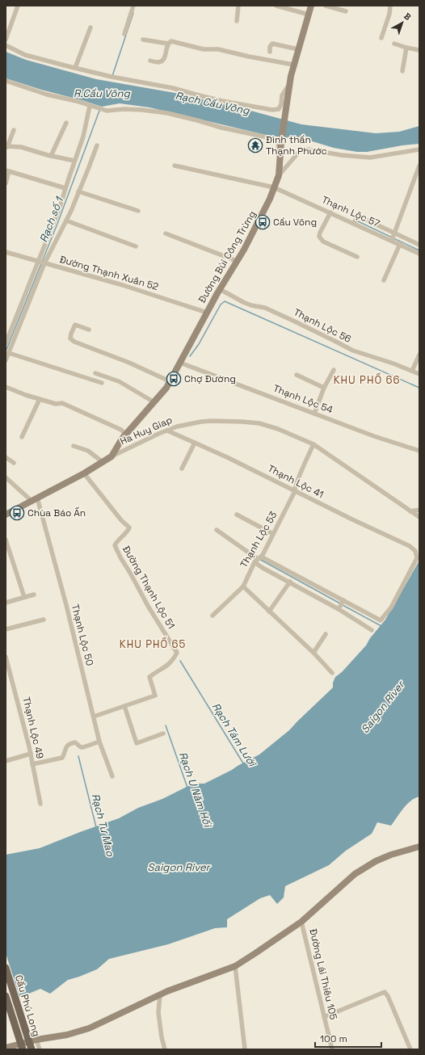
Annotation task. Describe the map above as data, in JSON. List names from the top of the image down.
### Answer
{
  "streets": {
    "main road": ["Cầu Phú Long"],
    "street": [
      "Thạnh Lộc 57",
      "Đường Bùi Công Trừng",
      "Đường Thạnh Xuân 52",
      "Thạnh Lộc 56",
      "Thạnh Lộc 54",
      "Ha Huy Giap",
      "Thạnh Lộc 41",
      "Thạnh Lộc 53",
      "Đường Thạnh Lộc 51",
      "Thạnh Lộc 50",
      "Thạnh Lộc 49",
      "Đường Lái Thiêu 105"
    ]
  },
  "crossings": [
    ["Thạnh Lộc 57", "Đường Bùi Công Trừng"],
    ["Đường Bùi Công Trừng", "Đường Thạnh Xuân 52"],
    ["Đường Bùi Công Trừng", "Thạnh Lộc 56"],
    ["Đường Bùi Công Trừng", "Thạnh Lộc 54"],
    ["Đường Bùi Công Trừng", "Ha Huy Giap"],
    ["Ha Huy Giap", "Thạnh Lộc 41"],
    ["Ha Huy Giap", "Thạnh Lộc 53"],
    ["Ha Huy Giap", "Đường Thạnh Lộc 51"],
    ["Ha Huy Giap", "Thạnh Lộc 50"],
    ["Thạnh Lộc 41", "Thạnh Lộc 53"]
  ],
  "districts": ["KHU PHỐ 66", "KHU PHỐ 65"],
  "water": [
    "R.Cầu Võng",
    "Rạch Cầu Võng",
    "Rạch số 1",
    "Saigon River",
    "Rạch Tám Lưới",
    "Rạch U Năm Hối",
    "Rạch Tư Mao"
  ],
  "places": {
    "temple": ["Đình thần Thạnh Phước"],
    "bus stop": ["Cầu Võng", "Chợ Đường", "Chùa Báo Ấn"]
  },
  "scale_bar": "100 m",
  "north": "top right"
}
